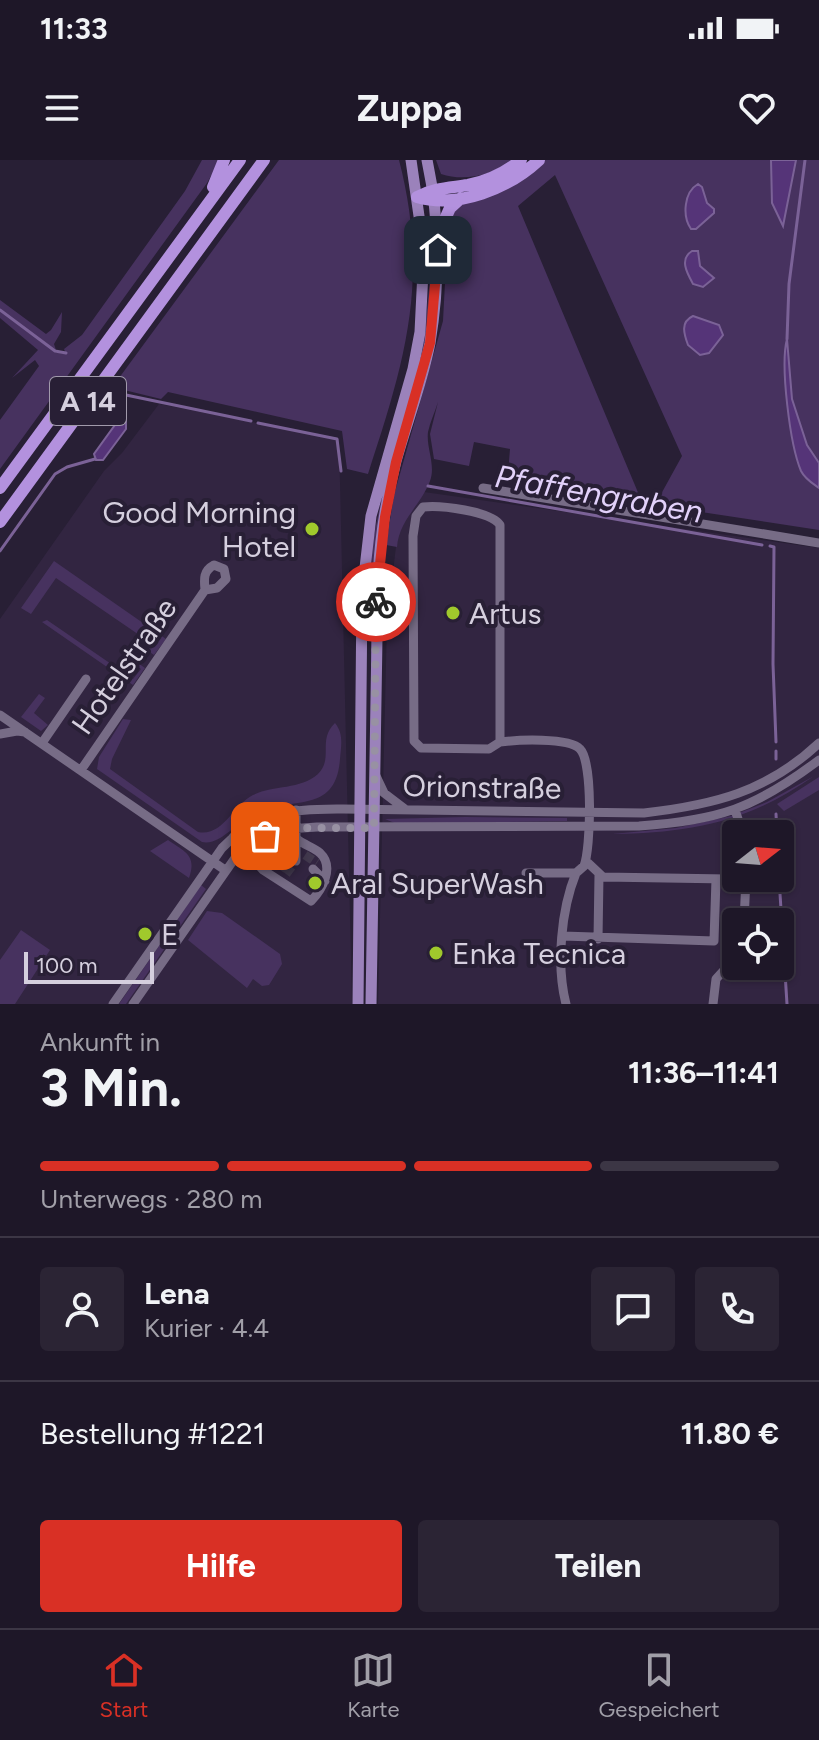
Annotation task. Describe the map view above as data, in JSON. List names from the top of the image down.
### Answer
{
  "streets": {
    "highway": ["A 14"],
    "street": ["Hotelstraße", "Orionstraße"]
  },
  "water": ["Pfaffengraben"],
  "places": [
    "Good Morning Hotel",
    "Artus",
    "Aral SuperWash",
    "E",
    "Enka Tecnica"
  ],
  "scale_bar": "100 m",
  "north": "right",
  "page": {
    "status": "11:33",
    "header": "Zuppa",
    "scale": "100 m",
    "heading": ["3 Min.", "Ankunft in", "11:36–11:41"],
    "panel": [
      "Lena",
      "Kurier · 4.4",
      "Bestellung #1221",
      "11.80 €"
    ],
    "bar": "Unterwegs · 280 m",
    "buttons": ["Hilfe", "Teilen"],
    "tabs": ["Start", "Karte", "Gespeichert"]
  }
}
